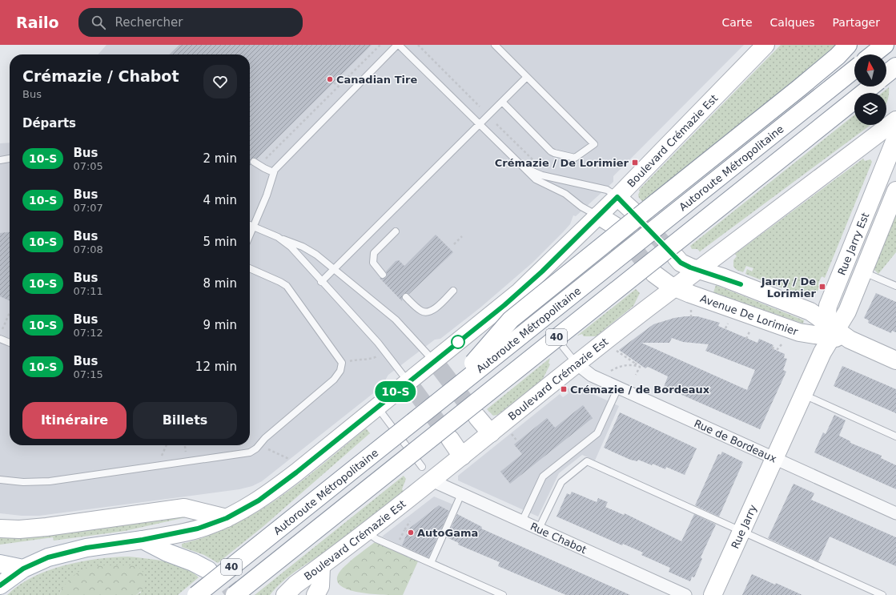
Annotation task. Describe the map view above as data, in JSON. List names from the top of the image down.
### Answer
{
  "streets": {
    "main road": [
      "Boulevard Crémazie Est",
      "Autoroute Métropolitaine",
      "Rue Jarry Est",
      "Avenue De Lorimier",
      "40",
      "Rue Jarry"
    ],
    "street": ["Rue de Bordeaux", "Rue Chabot"]
  },
  "crossings": [
    ["Boulevard Crémazie Est", "Avenue De Lorimier"],
    ["Boulevard Crémazie Est", "Rue de Bordeaux"],
    ["Boulevard Crémazie Est", "Rue Chabot"],
    ["Rue Jarry Est", "Avenue De Lorimier"],
    ["Rue Jarry Est", "Rue de Bordeaux"],
    ["Rue Jarry Est", "Rue Jarry"],
    ["Rue de Bordeaux", "Rue Jarry"]
  ],
  "places": {
    "other": ["Canadian Tire", "AutoGama"],
    "transit": ["Crémazie / De Lorimier", "Jarry / De Lorimier", "Crémazie / de Bordeaux"]
  },
  "lines": ["bus line 10-S"],
  "north": "top",
  "page": {
    "header": "Railo",
    "search": "Rechercher",
    "nav": ["Carte", "Calques", "Partager"],
    "on_map": "10-S",
    "heading": [
      ["Crémazie / Chabot", "Bus"],
      "Départs"
    ],
    "list": [
      {
        "mark": "10-S",
        "name": "Bus",
        "note": "07:05",
        "value": "2 min"
      },
      {
        "mark": "10-S",
        "name": "Bus",
        "note": "07:07",
        "value": "4 min"
      },
      {
        "mark": "10-S",
        "name": "Bus",
        "note": "07:08",
        "value": "5 min"
      },
      {
        "mark": "10-S",
        "name": "Bus",
        "note": "07:11",
        "value": "8 min"
      },
      {
        "mark": "10-S",
        "name": "Bus",
        "note": "07:12",
        "value": "9 min"
      },
      {
        "mark": "10-S",
        "name": "Bus",
        "note": "07:15",
        "value": "12 min"
      }
    ],
    "buttons": ["Itinéraire", "Billets"]
  }
}
